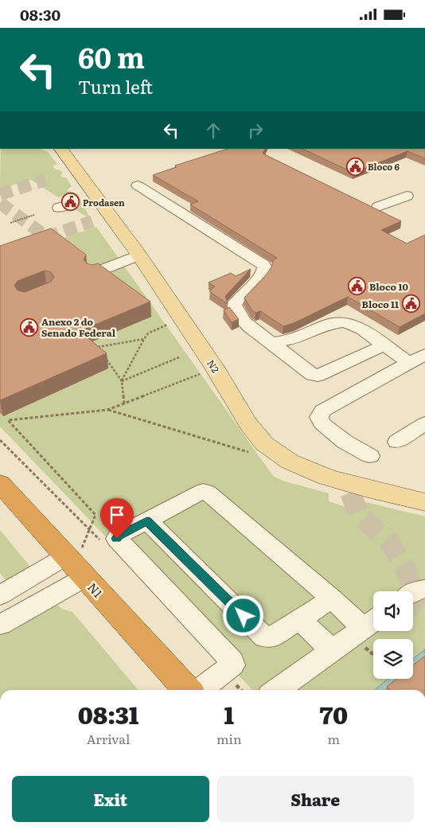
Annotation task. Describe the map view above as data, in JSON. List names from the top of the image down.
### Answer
{
  "streets": {
    "highway": ["N1"],
    "main road": ["N2"]
  },
  "places": {
    "public building": [
      "Bloco 6",
      "Prodasen",
      "Bloco 10",
      "Bloco 11",
      "Anexo 2 do Senado Federal"
    ]
  },
  "page": {
    "status": "08:30",
    "turn": ["60 m", "Turn left"],
    "eta": [
      "08:31",
      "Arrival",
      "1",
      "min",
      "70",
      "m"
    ],
    "buttons": ["Exit", "Share"]
  }
}
